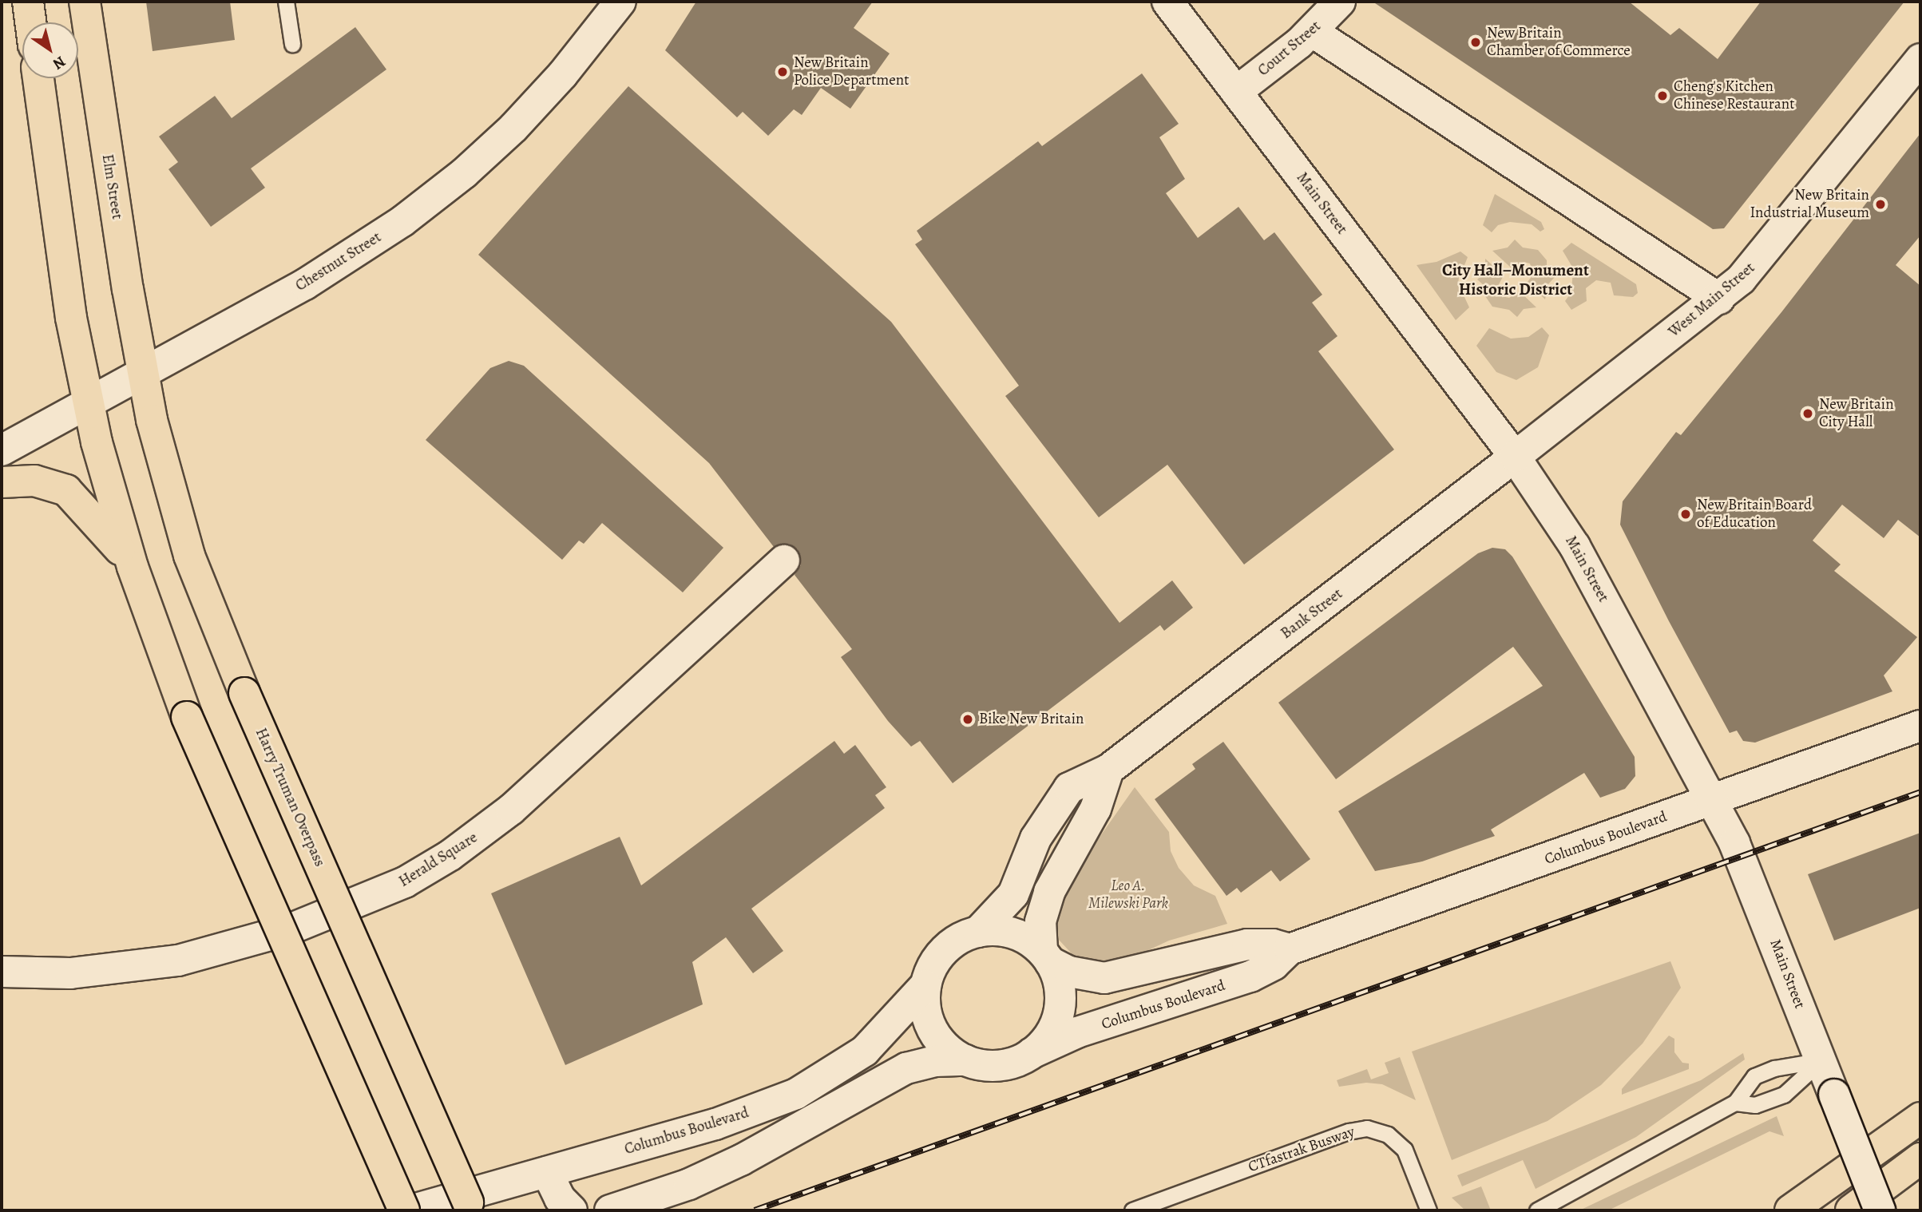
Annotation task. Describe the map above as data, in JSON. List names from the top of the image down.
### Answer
{
  "streets": {
    "main road": ["Elm Street", "Harry Truman Overpass"],
    "street": [
      "Court Street",
      "Main Street",
      "Chestnut Street",
      "West Main Street",
      "Bank Street",
      "Columbus Boulevard",
      "Herald Square"
    ],
    "lane": ["CTfastrak Busway"]
  },
  "crossings": [
    ["Court Street", "Main Street"],
    ["Elm Street", "Chestnut Street"],
    ["Elm Street", "Harry Truman Overpass"],
    ["Main Street", "West Main Street"],
    ["Main Street", "Bank Street"],
    ["Main Street", "Columbus Boulevard"],
    ["Chestnut Street", "Harry Truman Overpass"],
    ["West Main Street", "Bank Street"],
    ["Bank Street", "Columbus Boulevard"]
  ],
  "districts": ["City Hall–Monument Historic District"],
  "parks": ["Leo A. Milewski Park"],
  "places": [
    "New Britain Chamber of Commerce",
    "New Britain Police Department",
    "Cheng's Kitchen Chinese Restaurant",
    "New Britain Industrial Museum",
    "New Britain City Hall",
    "New Britain Board of Education",
    "Bike New Britain"
  ],
  "north": "bottom right"
}
